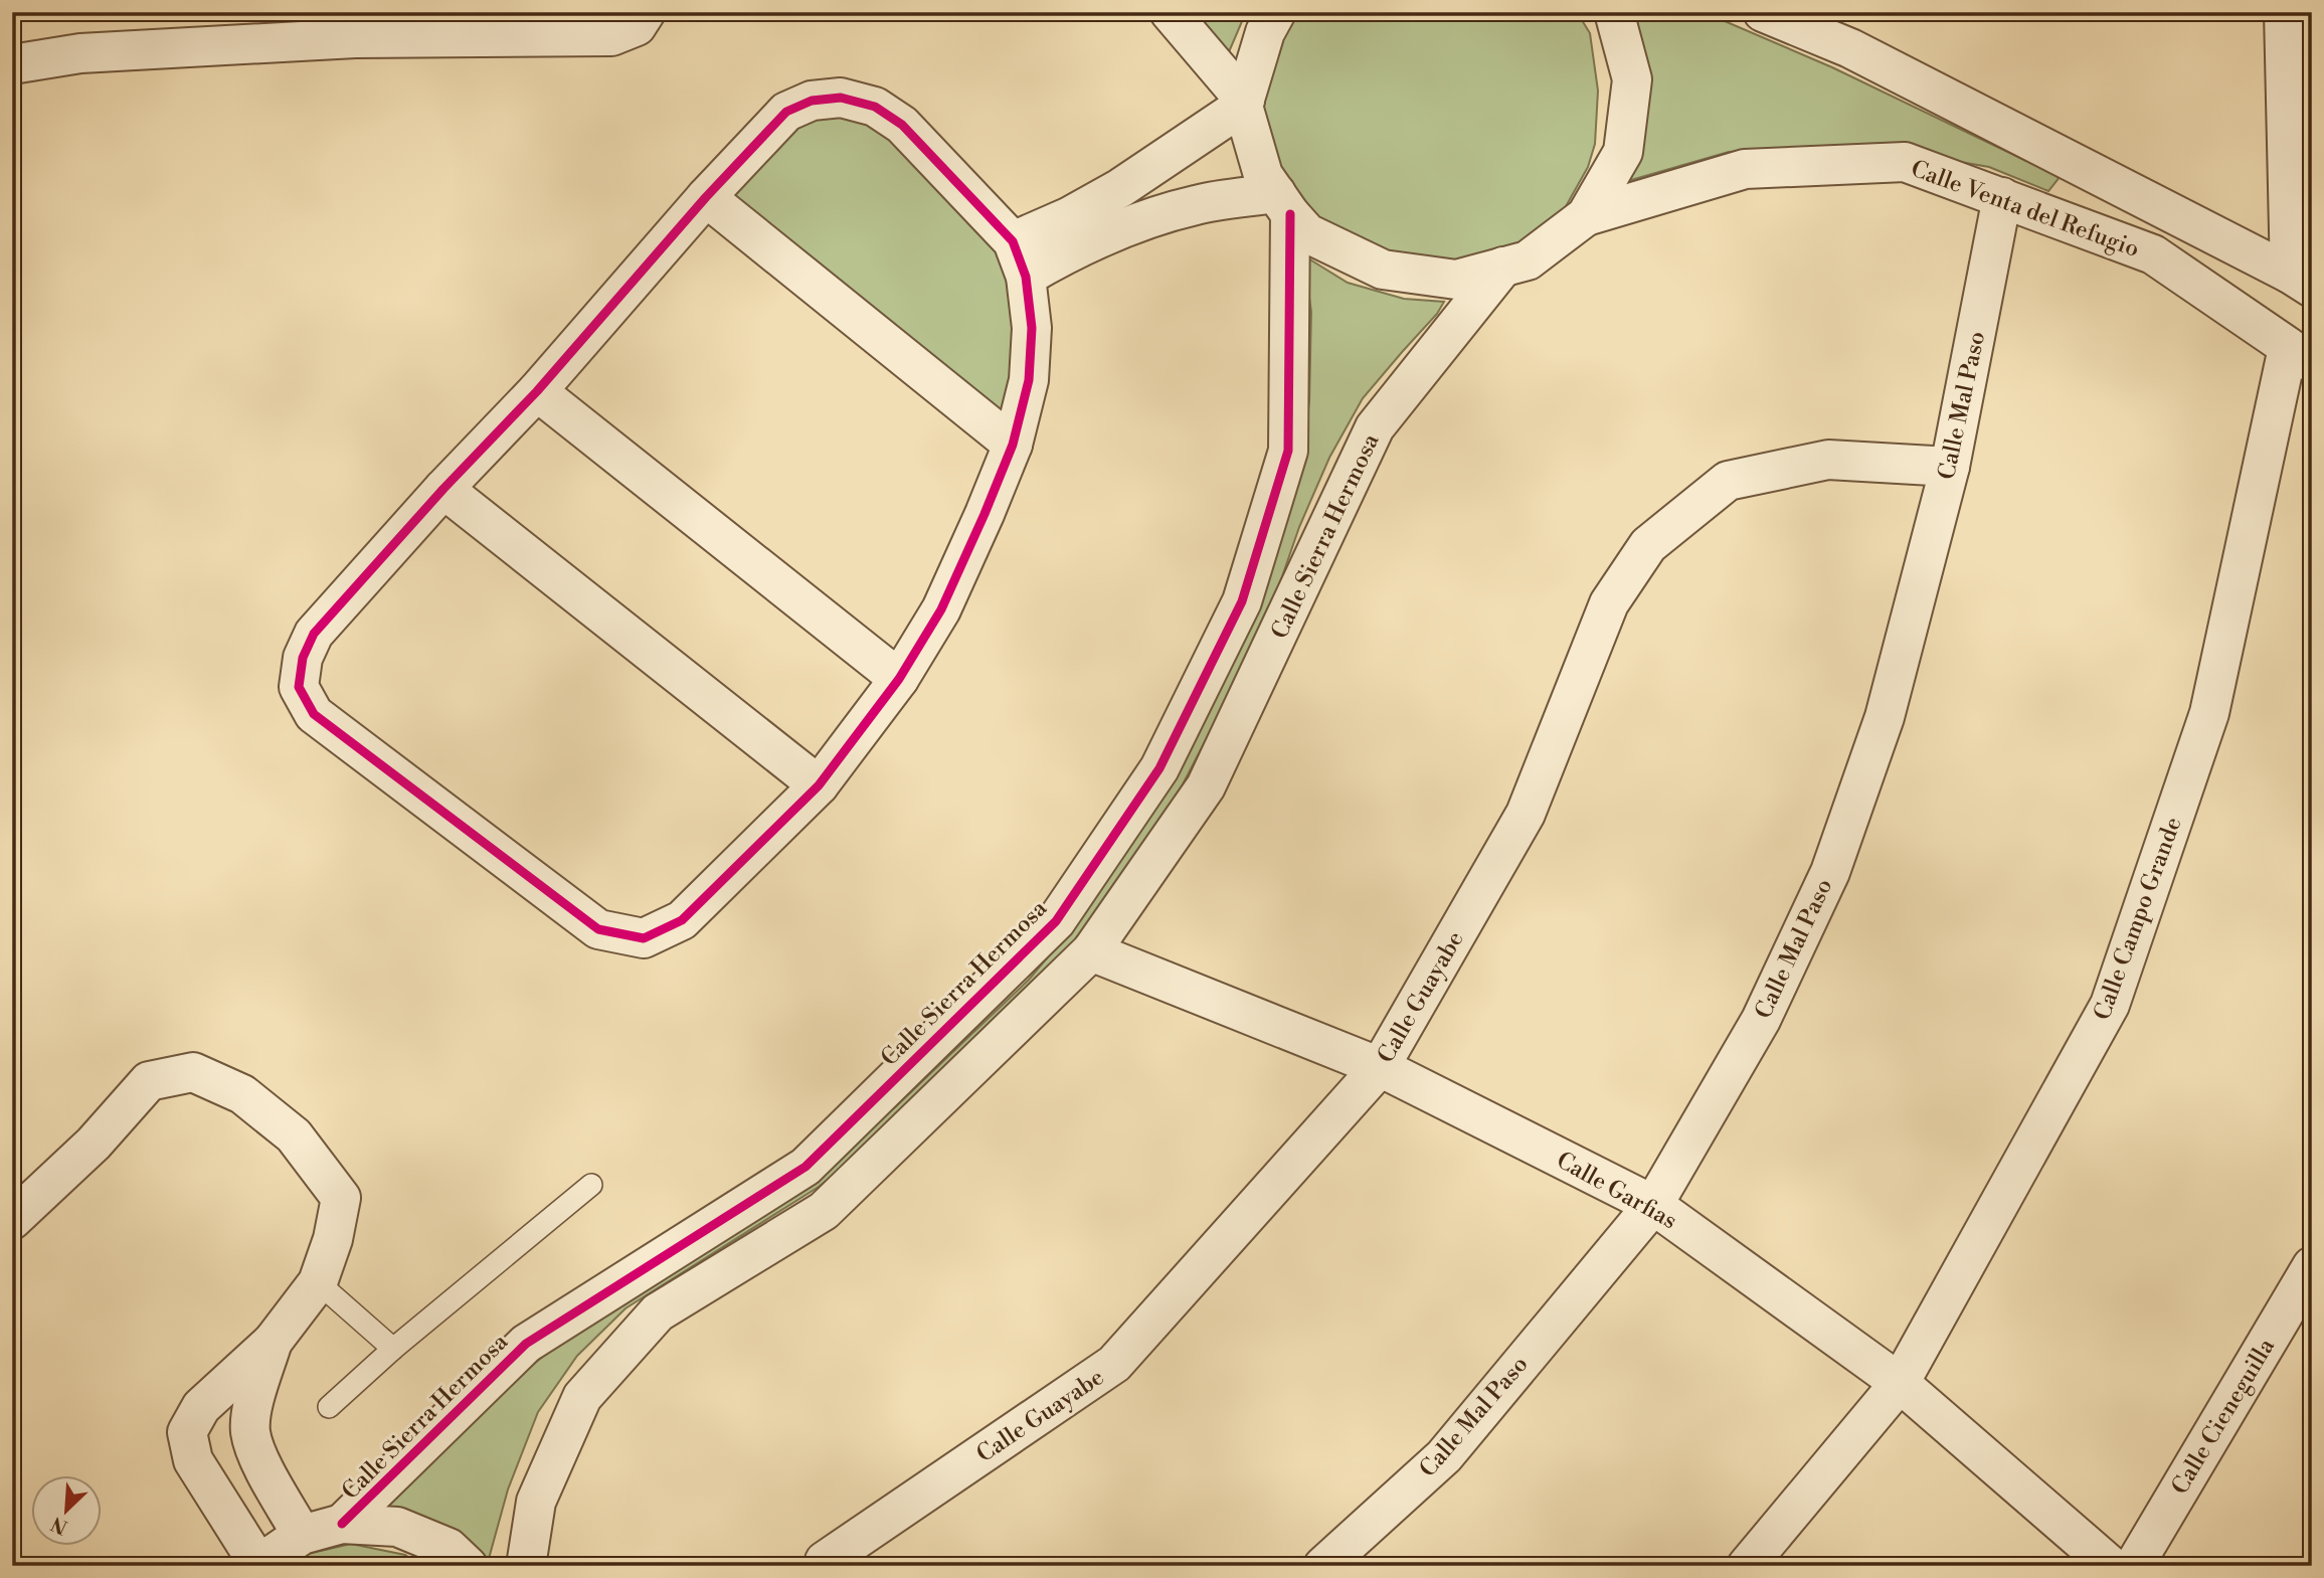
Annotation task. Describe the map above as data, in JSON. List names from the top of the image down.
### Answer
{
  "streets": {
    "street": [
      "Calle Venta del Refugio",
      "Calle Mal Paso",
      "Calle Sierra Hermosa",
      "Calle Campo Grande",
      "Calle Guayabe",
      "Calle Garfias",
      "Calle Cieneguilla"
    ]
  },
  "crossings": [
    ["Calle Venta del Refugio", "Calle Mal Paso"],
    ["Calle Venta del Refugio", "Calle Campo Grande"],
    ["Calle Mal Paso", "Calle Guayabe"],
    ["Calle Mal Paso", "Calle Garfias"],
    ["Calle Sierra Hermosa", "Calle Garfias"],
    ["Calle Campo Grande", "Calle Garfias"],
    ["Calle Guayabe", "Calle Garfias"]
  ],
  "north": "bottom left"
}
